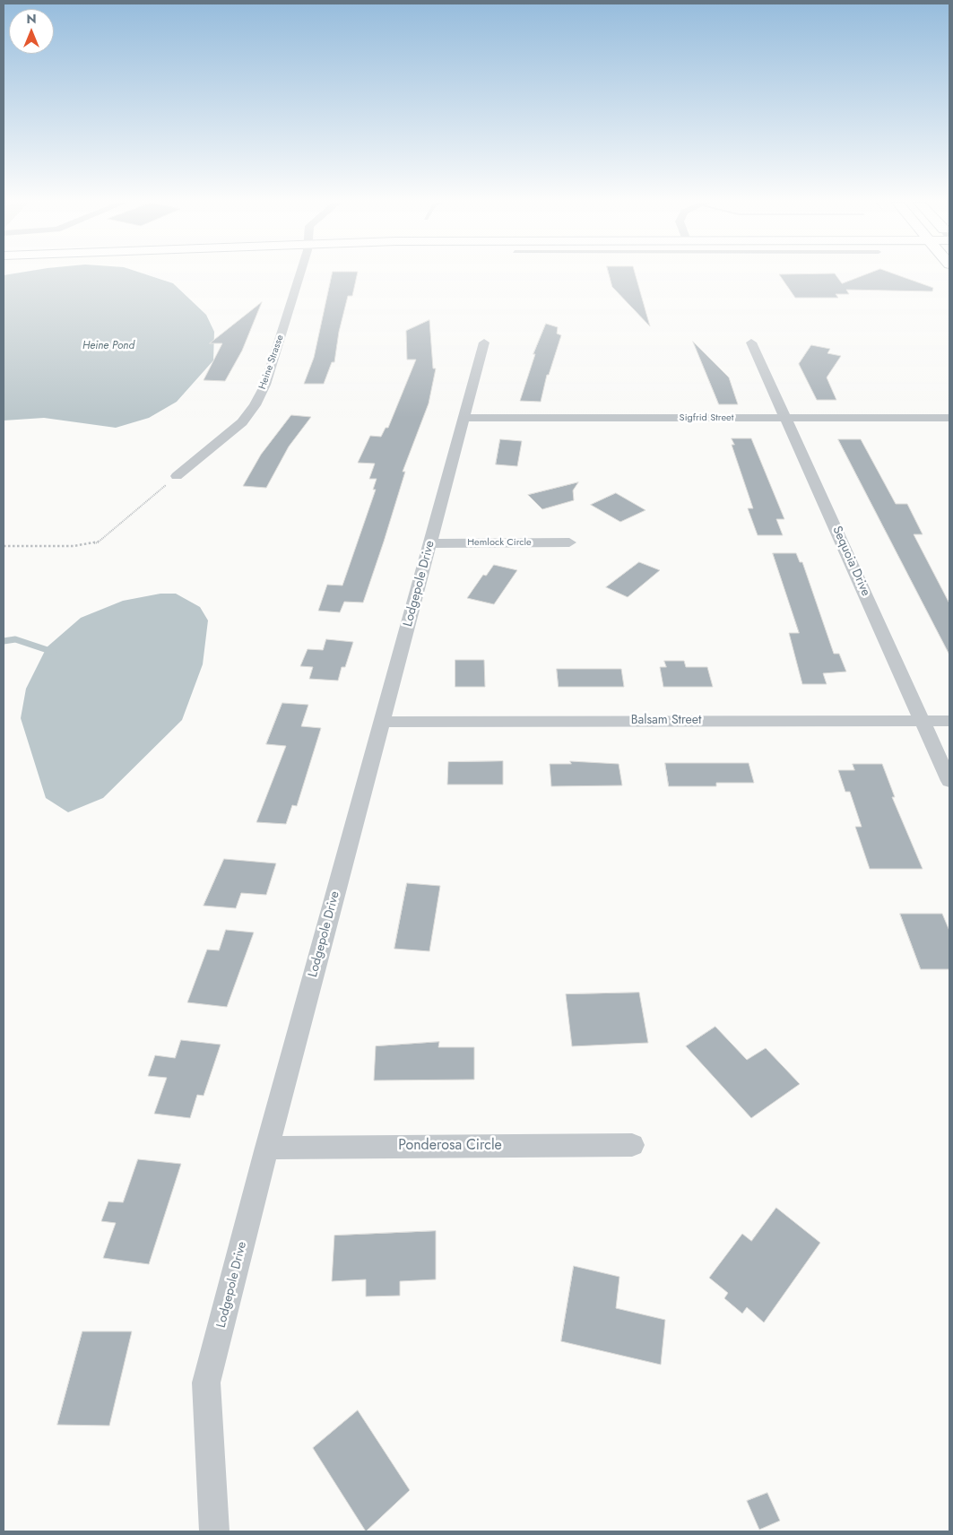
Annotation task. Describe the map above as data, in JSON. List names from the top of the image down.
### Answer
{
  "streets": {
    "street": [
      "Heine Strasse",
      "Sigfrid Street",
      "Hemlock Circle",
      "Sequoia Drive",
      "Lodgepole Drive",
      "Balsam Street",
      "Ponderosa Circle"
    ]
  },
  "crossings": [
    ["Sigfrid Street", "Sequoia Drive"],
    ["Sigfrid Street", "Lodgepole Drive"],
    ["Hemlock Circle", "Lodgepole Drive"],
    ["Sequoia Drive", "Balsam Street"],
    ["Lodgepole Drive", "Balsam Street"],
    ["Lodgepole Drive", "Ponderosa Circle"]
  ],
  "water": ["Heine Pond"],
  "north": "top"
}
